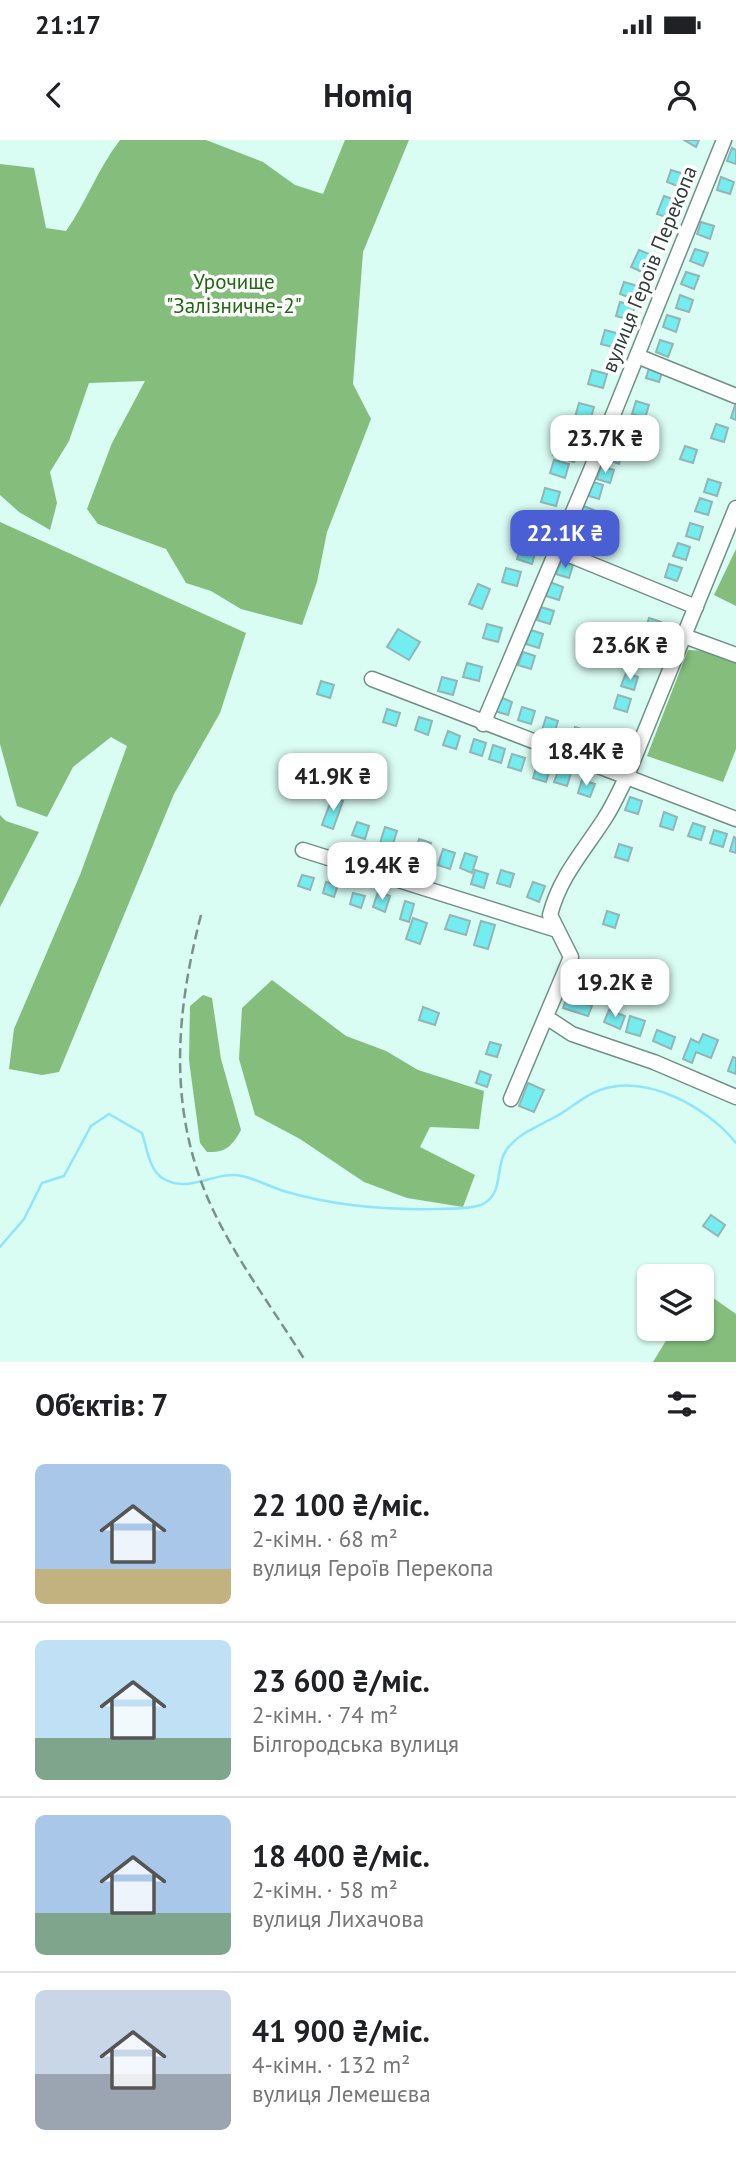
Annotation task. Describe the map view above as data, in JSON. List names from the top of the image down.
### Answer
{
  "streets": {
    "street": ["вулиця Героїв Перекопа"]
  },
  "parks": ["Урочище \"Залізничне-2\""],
  "page": {
    "status": "21:17",
    "header": "Homiq",
    "price": [
      "23.7K ₴",
      "22.1K ₴",
      "23.6K ₴",
      "18.4K ₴",
      "41.9K ₴",
      "19.4K ₴",
      "19.2K ₴"
    ],
    "heading": "Об’єктів: 7",
    "list": [
      {
        "name": "22 100 ₴/міс.",
        "note": "2-кімн. · 68 m² · вулиця Героїв Перекопа"
      },
      {
        "name": "23 600 ₴/міс.",
        "note": "2-кімн. · 74 m² · Білгородська вулиця"
      },
      {
        "name": "18 400 ₴/міс.",
        "note": "2-кімн. · 58 m² · вулиця Лихачова"
      },
      {
        "name": "41 900 ₴/міс.",
        "note": "4-кімн. · 132 m² · вулиця Лемешєва"
      }
    ]
  }
}
